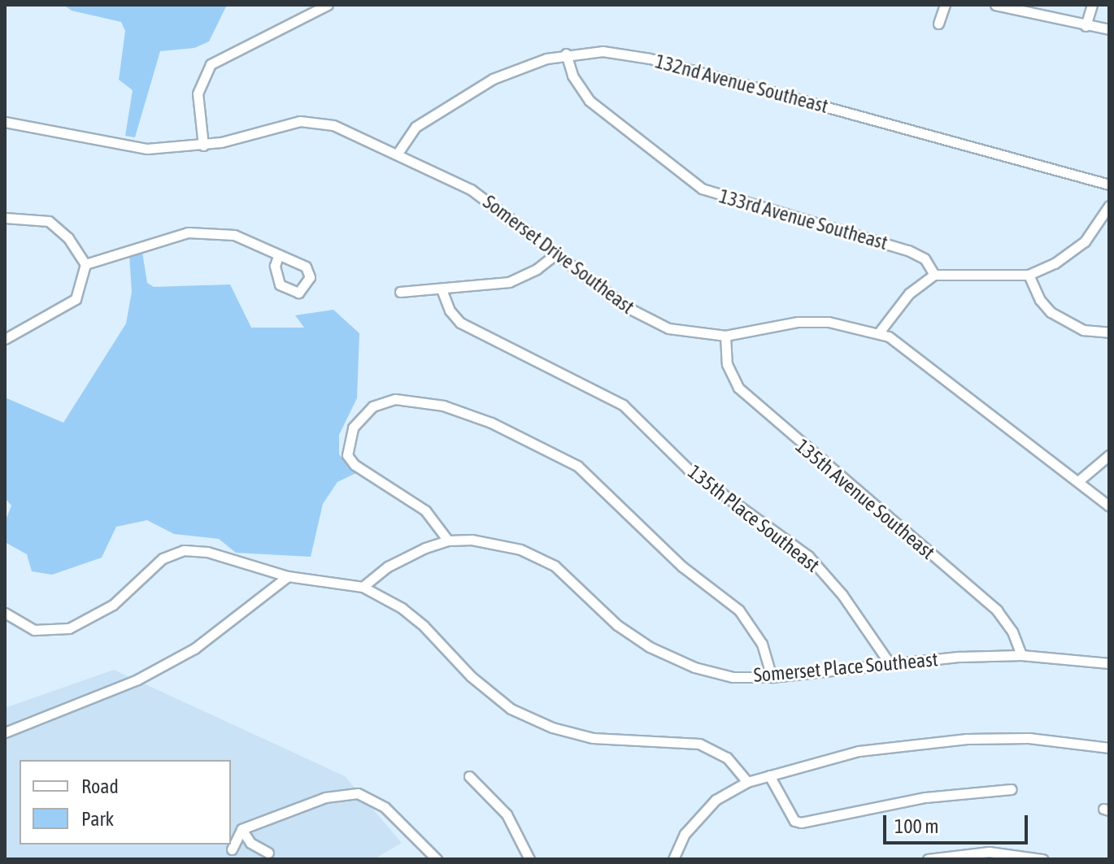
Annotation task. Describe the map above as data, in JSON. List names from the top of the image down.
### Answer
{
  "streets": {
    "street": [
      "132nd Avenue Southeast",
      "133rd Avenue Southeast",
      "Somerset Drive Southeast",
      "135th Avenue Southeast",
      "135th Place Southeast",
      "Somerset Place Southeast"
    ]
  },
  "crossings": [
    ["132nd Avenue Southeast", "133rd Avenue Southeast"],
    ["132nd Avenue Southeast", "Somerset Drive Southeast"],
    ["Somerset Drive Southeast", "135th Avenue Southeast"],
    ["135th Avenue Southeast", "Somerset Place Southeast"],
    ["135th Place Southeast", "Somerset Place Southeast"]
  ],
  "legend": ["Road", "Park"],
  "scale_bar": "100 m"
}
